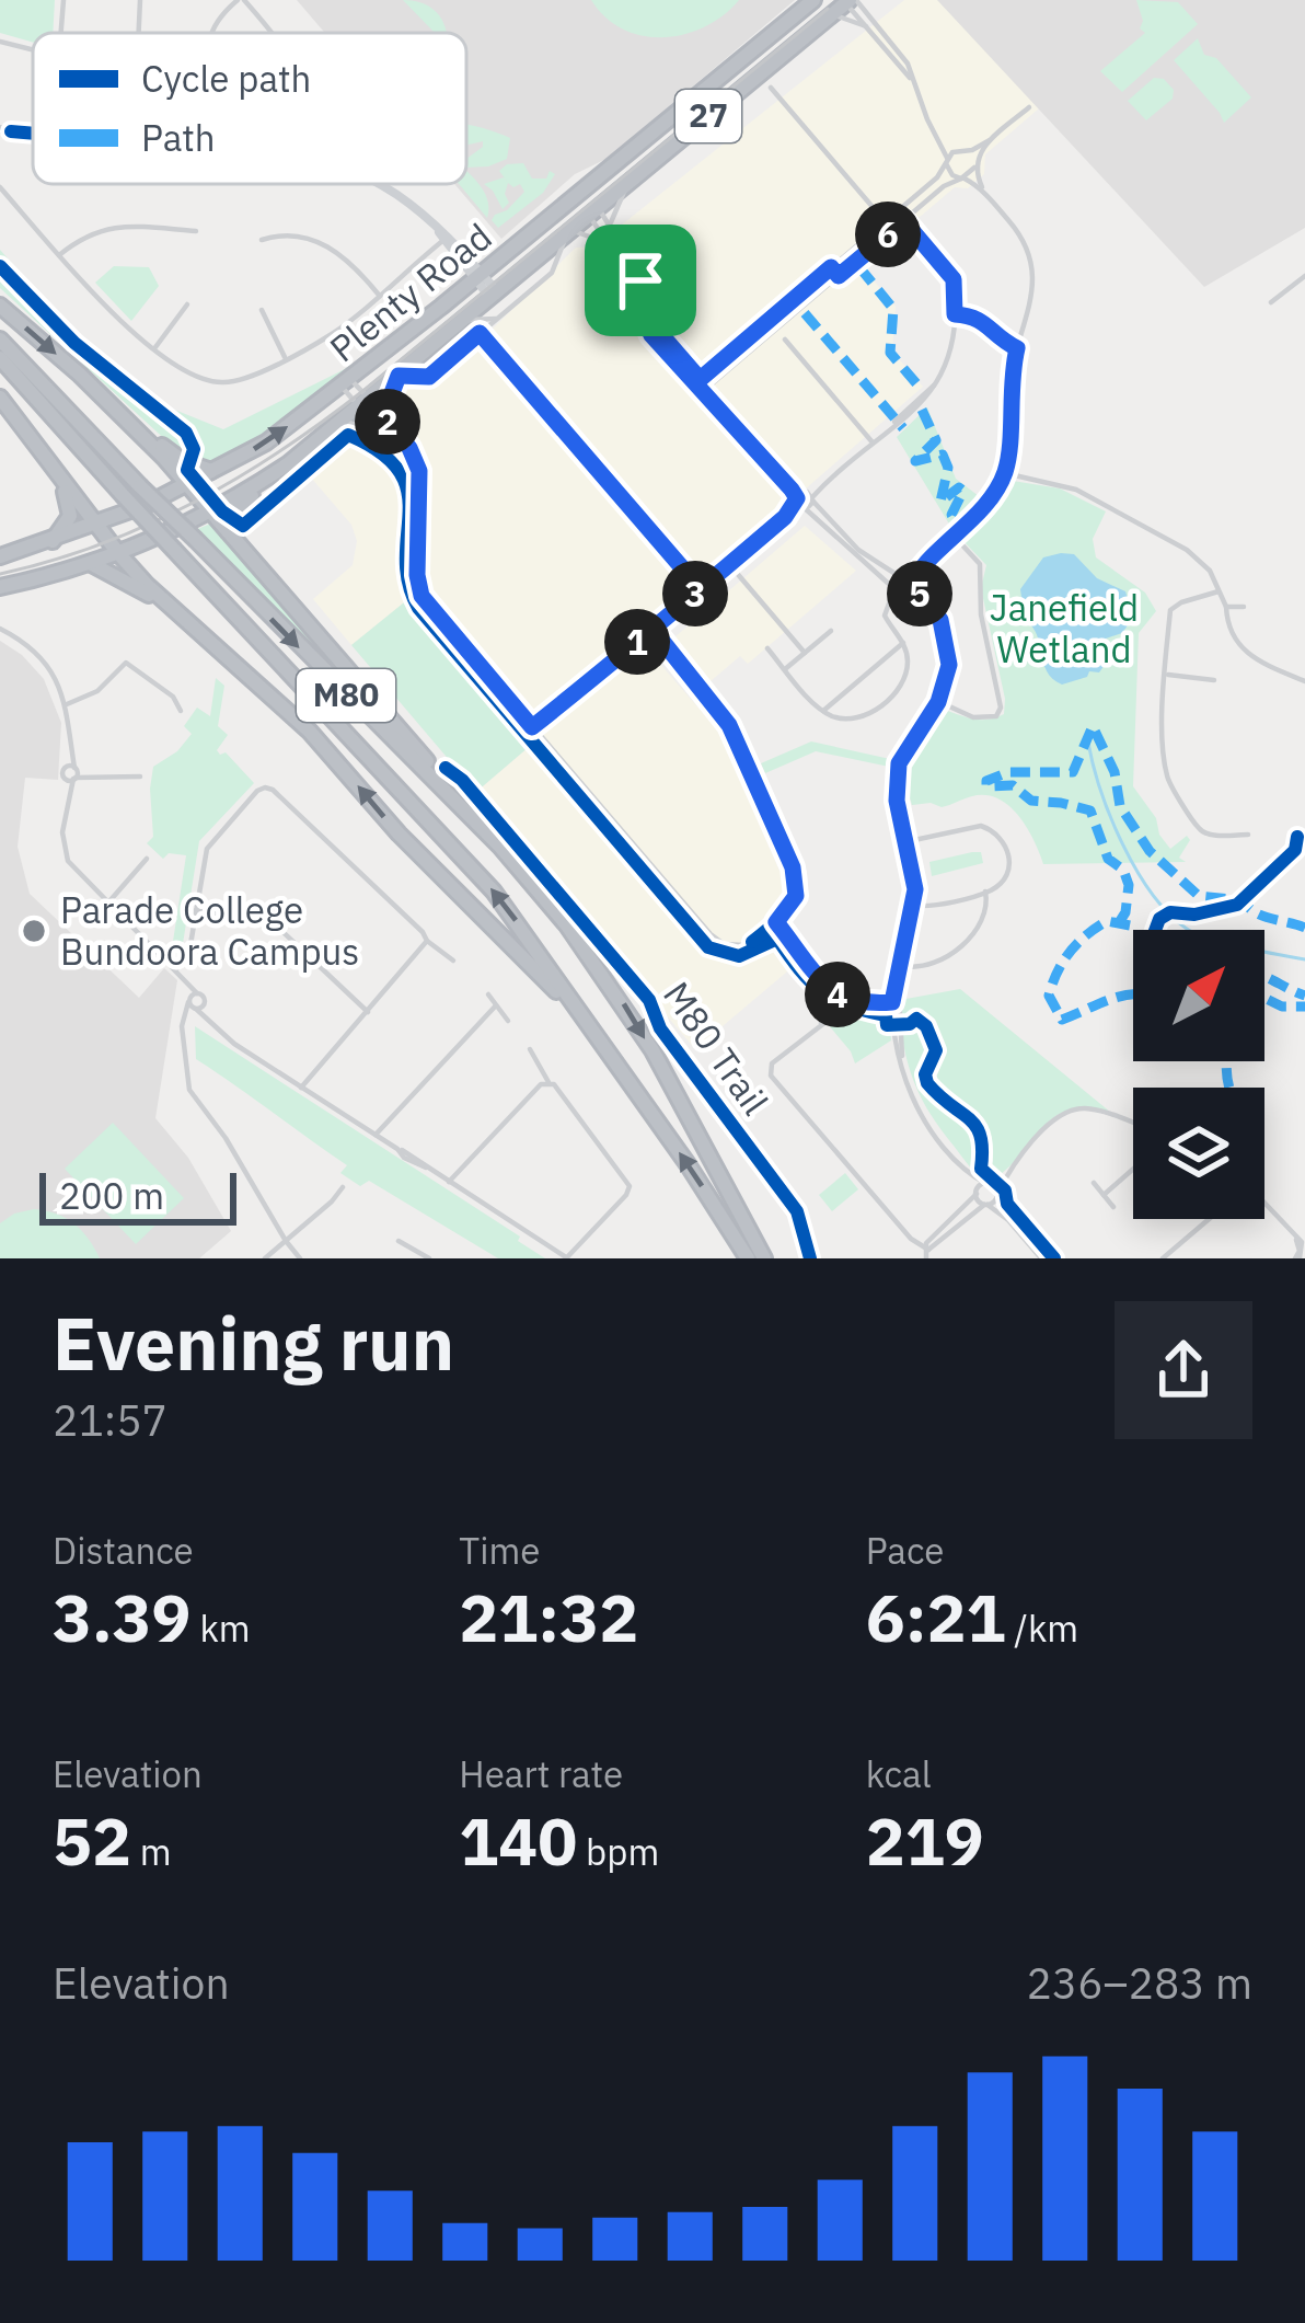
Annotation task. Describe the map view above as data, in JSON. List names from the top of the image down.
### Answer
{
  "streets": {
    "highway": ["27", "Plenty Road", "M80"],
    "cycle path": ["M80 Trail"]
  },
  "parks": ["Janefield Wetland"],
  "places": ["Parade College Bundoora Campus"],
  "legend": ["Cycle path", "Path"],
  "scale_bar": "200 m",
  "north": "top right",
  "page": {
    "pins": [
      "6",
      "2",
      "3",
      "5",
      "1",
      "4"
    ],
    "scale": "200 m",
    "heading": ["Evening run", "21:57"],
    "stats": [
      ["Distance", "3.39 km"],
      ["Time", "21:32"],
      ["Pace", "6:21 /km"],
      ["Elevation", "52 m"],
      ["Heart rate", "140 bpm"],
      ["kcal", "219"]
    ],
    "chart": ["Elevation", "236–283 m"]
  }
}
